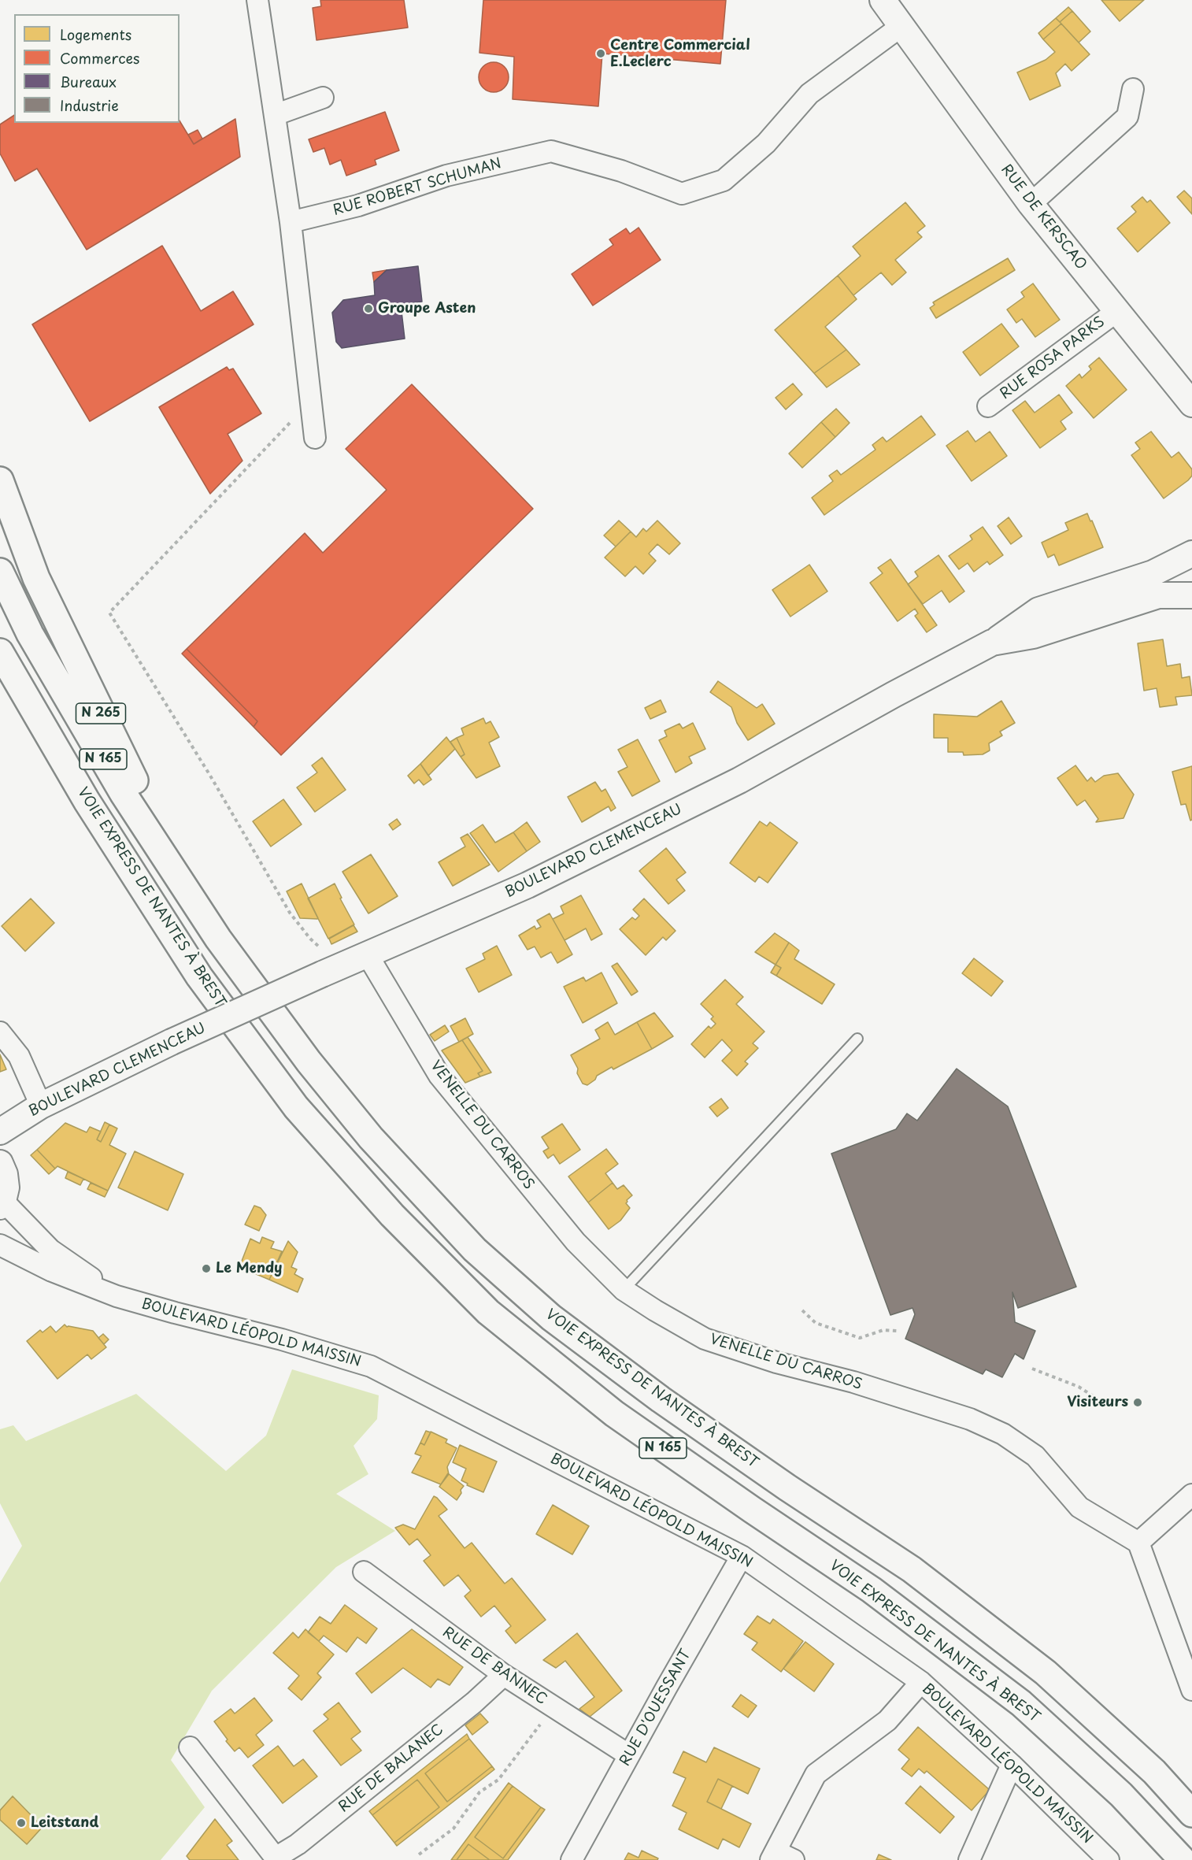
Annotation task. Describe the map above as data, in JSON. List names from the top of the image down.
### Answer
{
  "streets": {
    "highway": ["N 265", "N 165", "VOIE EXPRESS DE NANTES À BREST"],
    "street": [
      "RUE ROBERT SCHUMAN",
      "RUE DE KERSCAO",
      "RUE ROSA PARKS",
      "BOULEVARD CLEMENCEAU",
      "VENELLE DU CARROS",
      "BOULEVARD LÉOPOLD MAISSIN",
      "RUE DE BANNEC",
      "RUE D'OUESSANT",
      "RUE DE BALANEC"
    ]
  },
  "crossings": [
    ["RUE ROBERT SCHUMAN", "RUE DE KERSCAO"],
    ["RUE DE KERSCAO", "RUE ROSA PARKS"],
    ["N 265", "VOIE EXPRESS DE NANTES À BREST"],
    ["BOULEVARD CLEMENCEAU", "VENELLE DU CARROS"],
    ["BOULEVARD LÉOPOLD MAISSIN", "RUE D'OUESSANT"],
    ["RUE DE BANNEC", "RUE D'OUESSANT"],
    ["RUE DE BANNEC", "RUE DE BALANEC"]
  ],
  "places": [
    "Centre Commercial E.Leclerc",
    "Groupe Asten",
    "Le Mendy",
    "Visiteurs",
    "Leitstand"
  ],
  "legend": [
    "Logements",
    "Commerces",
    "Bureaux",
    "Industrie"
  ]
}
